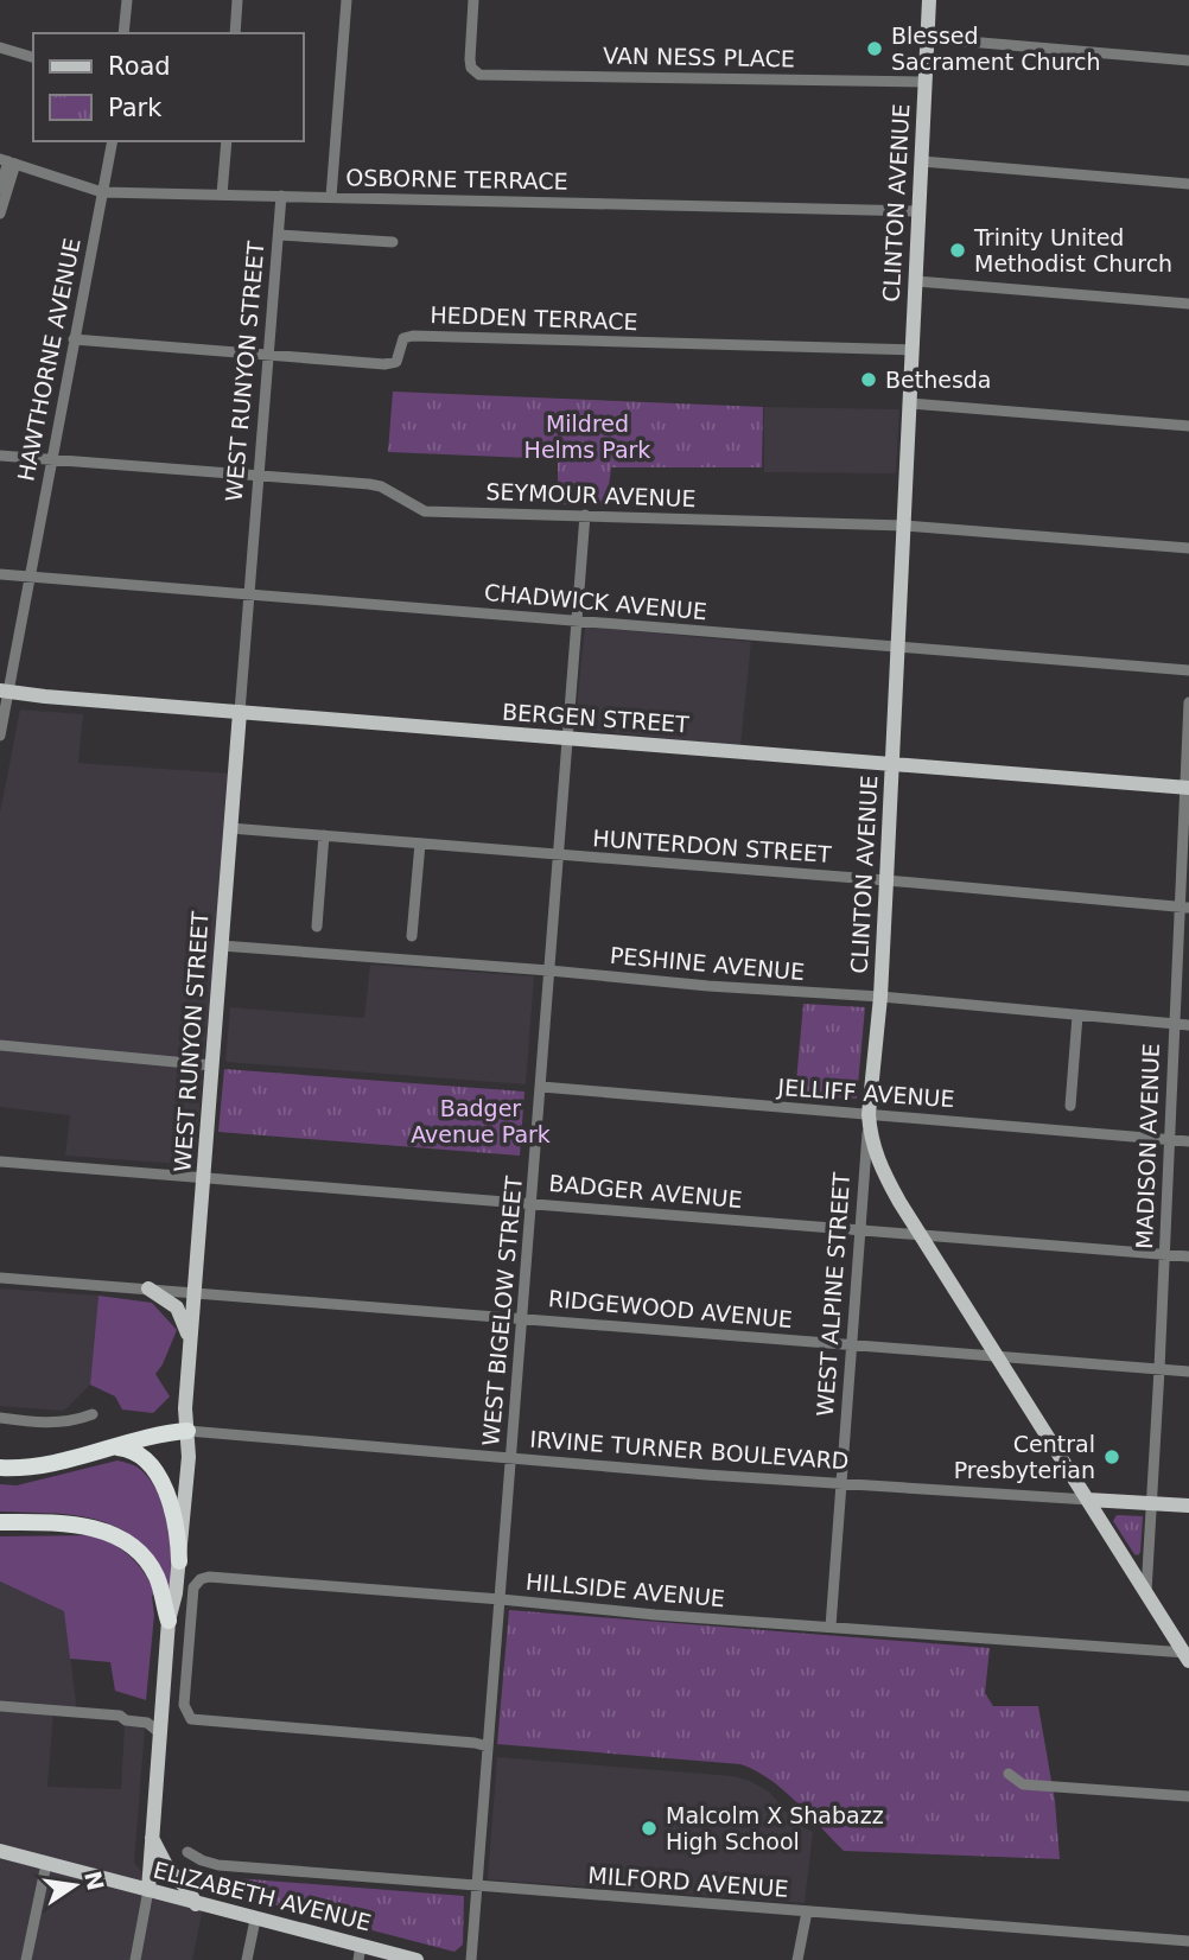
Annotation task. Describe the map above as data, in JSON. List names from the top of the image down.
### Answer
{
  "streets": {
    "main road": [
      "CLINTON AVENUE",
      "WEST RUNYON STREET",
      "BERGEN STREET",
      "IRVINE TURNER BOULEVARD",
      "ELIZABETH AVENUE"
    ],
    "street": [
      "VAN NESS PLACE",
      "OSBORNE TERRACE",
      "HEDDEN TERRACE",
      "HAWTHORNE AVENUE",
      "SEYMOUR AVENUE",
      "CHADWICK AVENUE",
      "HUNTERDON STREET",
      "PESHINE AVENUE",
      "JELLIFF AVENUE",
      "MADISON AVENUE",
      "BADGER AVENUE",
      "WEST ALPINE STREET",
      "RIDGEWOOD AVENUE",
      "WEST BIGELOW STREET",
      "HILLSIDE AVENUE",
      "MILFORD AVENUE"
    ]
  },
  "crossings": [
    ["VAN NESS PLACE", "CLINTON AVENUE"],
    ["OSBORNE TERRACE", "CLINTON AVENUE"],
    ["OSBORNE TERRACE", "HAWTHORNE AVENUE"],
    ["OSBORNE TERRACE", "WEST RUNYON STREET"],
    ["CLINTON AVENUE", "HEDDEN TERRACE"],
    ["CLINTON AVENUE", "SEYMOUR AVENUE"],
    ["CLINTON AVENUE", "CHADWICK AVENUE"],
    ["CLINTON AVENUE", "BERGEN STREET"],
    ["CLINTON AVENUE", "HUNTERDON STREET"],
    ["CLINTON AVENUE", "PESHINE AVENUE"],
    ["CLINTON AVENUE", "JELLIFF AVENUE"],
    ["CLINTON AVENUE", "MADISON AVENUE"],
    ["CLINTON AVENUE", "BADGER AVENUE"],
    ["CLINTON AVENUE", "WEST ALPINE STREET"],
    ["CLINTON AVENUE", "RIDGEWOOD AVENUE"],
    ["CLINTON AVENUE", "IRVINE TURNER BOULEVARD"],
    ["CLINTON AVENUE", "HILLSIDE AVENUE"],
    ["HEDDEN TERRACE", "HAWTHORNE AVENUE"],
    ["HEDDEN TERRACE", "WEST RUNYON STREET"],
    ["HAWTHORNE AVENUE", "SEYMOUR AVENUE"],
    ["HAWTHORNE AVENUE", "CHADWICK AVENUE"],
    ["HAWTHORNE AVENUE", "BERGEN STREET"],
    ["WEST RUNYON STREET", "SEYMOUR AVENUE"],
    ["WEST RUNYON STREET", "CHADWICK AVENUE"],
    ["WEST RUNYON STREET", "BERGEN STREET"],
    ["WEST RUNYON STREET", "HUNTERDON STREET"],
    ["WEST RUNYON STREET", "PESHINE AVENUE"],
    ["WEST RUNYON STREET", "BADGER AVENUE"],
    ["WEST RUNYON STREET", "RIDGEWOOD AVENUE"],
    ["WEST RUNYON STREET", "IRVINE TURNER BOULEVARD"],
    ["WEST RUNYON STREET", "ELIZABETH AVENUE"],
    ["SEYMOUR AVENUE", "WEST BIGELOW STREET"],
    ["CHADWICK AVENUE", "WEST BIGELOW STREET"],
    ["BERGEN STREET", "MADISON AVENUE"],
    ["BERGEN STREET", "WEST BIGELOW STREET"],
    ["HUNTERDON STREET", "MADISON AVENUE"],
    ["HUNTERDON STREET", "WEST BIGELOW STREET"],
    ["PESHINE AVENUE", "MADISON AVENUE"],
    ["PESHINE AVENUE", "WEST BIGELOW STREET"],
    ["JELLIFF AVENUE", "MADISON AVENUE"],
    ["JELLIFF AVENUE", "WEST ALPINE STREET"],
    ["JELLIFF AVENUE", "WEST BIGELOW STREET"],
    ["MADISON AVENUE", "BADGER AVENUE"],
    ["MADISON AVENUE", "RIDGEWOOD AVENUE"],
    ["MADISON AVENUE", "IRVINE TURNER BOULEVARD"],
    ["BADGER AVENUE", "WEST ALPINE STREET"],
    ["BADGER AVENUE", "WEST BIGELOW STREET"],
    ["WEST ALPINE STREET", "RIDGEWOOD AVENUE"],
    ["WEST ALPINE STREET", "IRVINE TURNER BOULEVARD"],
    ["WEST ALPINE STREET", "HILLSIDE AVENUE"],
    ["RIDGEWOOD AVENUE", "WEST BIGELOW STREET"],
    ["WEST BIGELOW STREET", "IRVINE TURNER BOULEVARD"],
    ["WEST BIGELOW STREET", "HILLSIDE AVENUE"],
    ["WEST BIGELOW STREET", "MILFORD AVENUE"]
  ],
  "parks": ["Mildred Helms Park", "Badger Avenue Park"],
  "places": [
    "Blessed Sacrament Church",
    "Trinity United Methodist Church",
    "Bethesda",
    "Central Presbyterian",
    "Malcolm X Shabazz High School"
  ],
  "legend": ["Road", "Park"],
  "north": "right"
}
